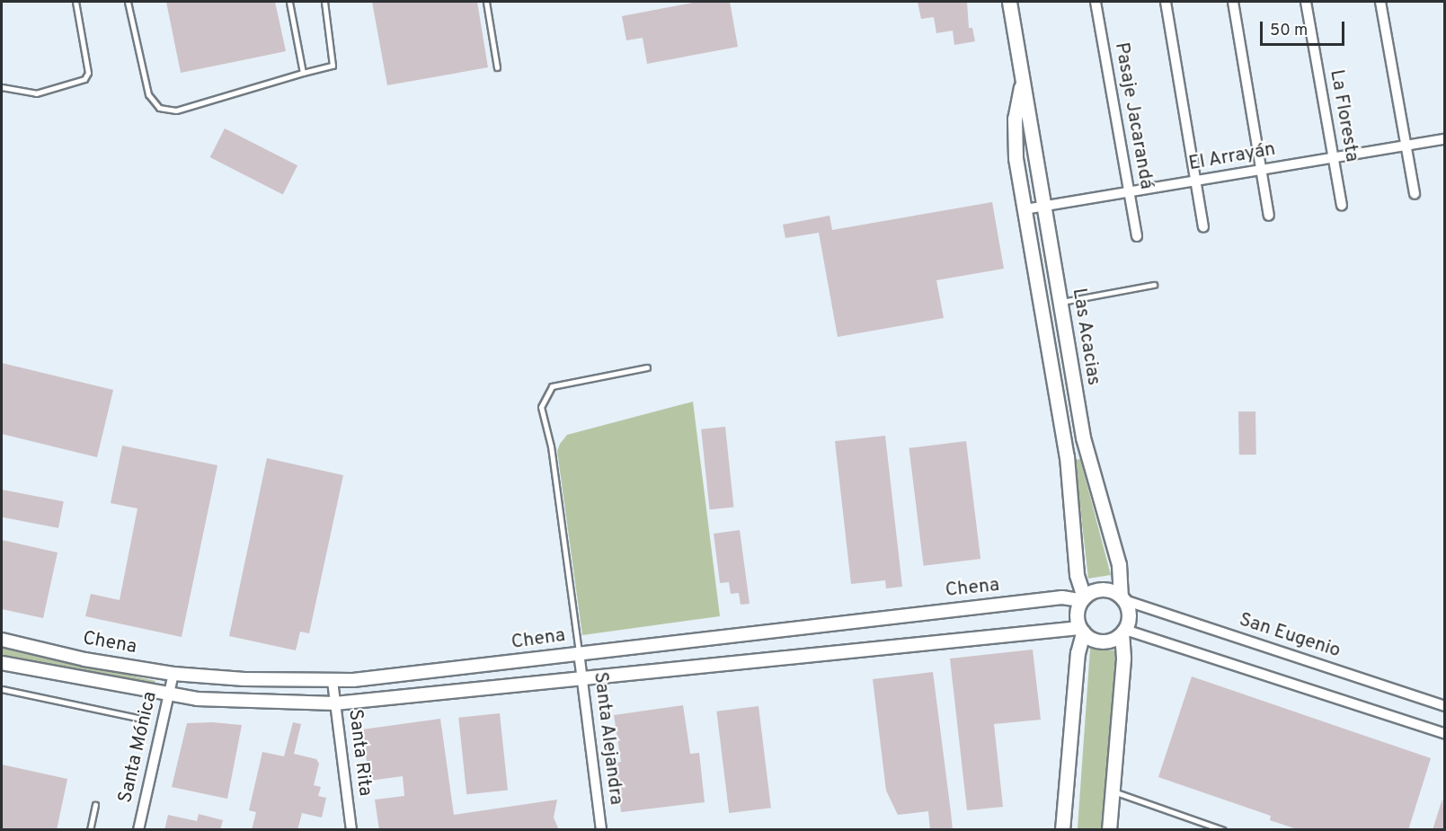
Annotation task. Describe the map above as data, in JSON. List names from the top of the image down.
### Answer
{
  "streets": {
    "main road": ["Las Acacias"],
    "street": [
      "Pasaje Jacarandá",
      "La Floresta",
      "El Arrayán",
      "Chena",
      "San Eugenio",
      "Santa Alejandra",
      "Santa Mónica",
      "Santa Rita"
    ]
  },
  "crossings": [
    ["Pasaje Jacarandá", "El Arrayán"],
    ["La Floresta", "El Arrayán"],
    ["El Arrayán", "Las Acacias"],
    ["Las Acacias", "Chena"],
    ["Las Acacias", "San Eugenio"],
    ["Chena", "San Eugenio"],
    ["Chena", "Santa Alejandra"],
    ["Chena", "Santa Mónica"],
    ["Chena", "Santa Rita"]
  ],
  "scale_bar": "50 m"
}
